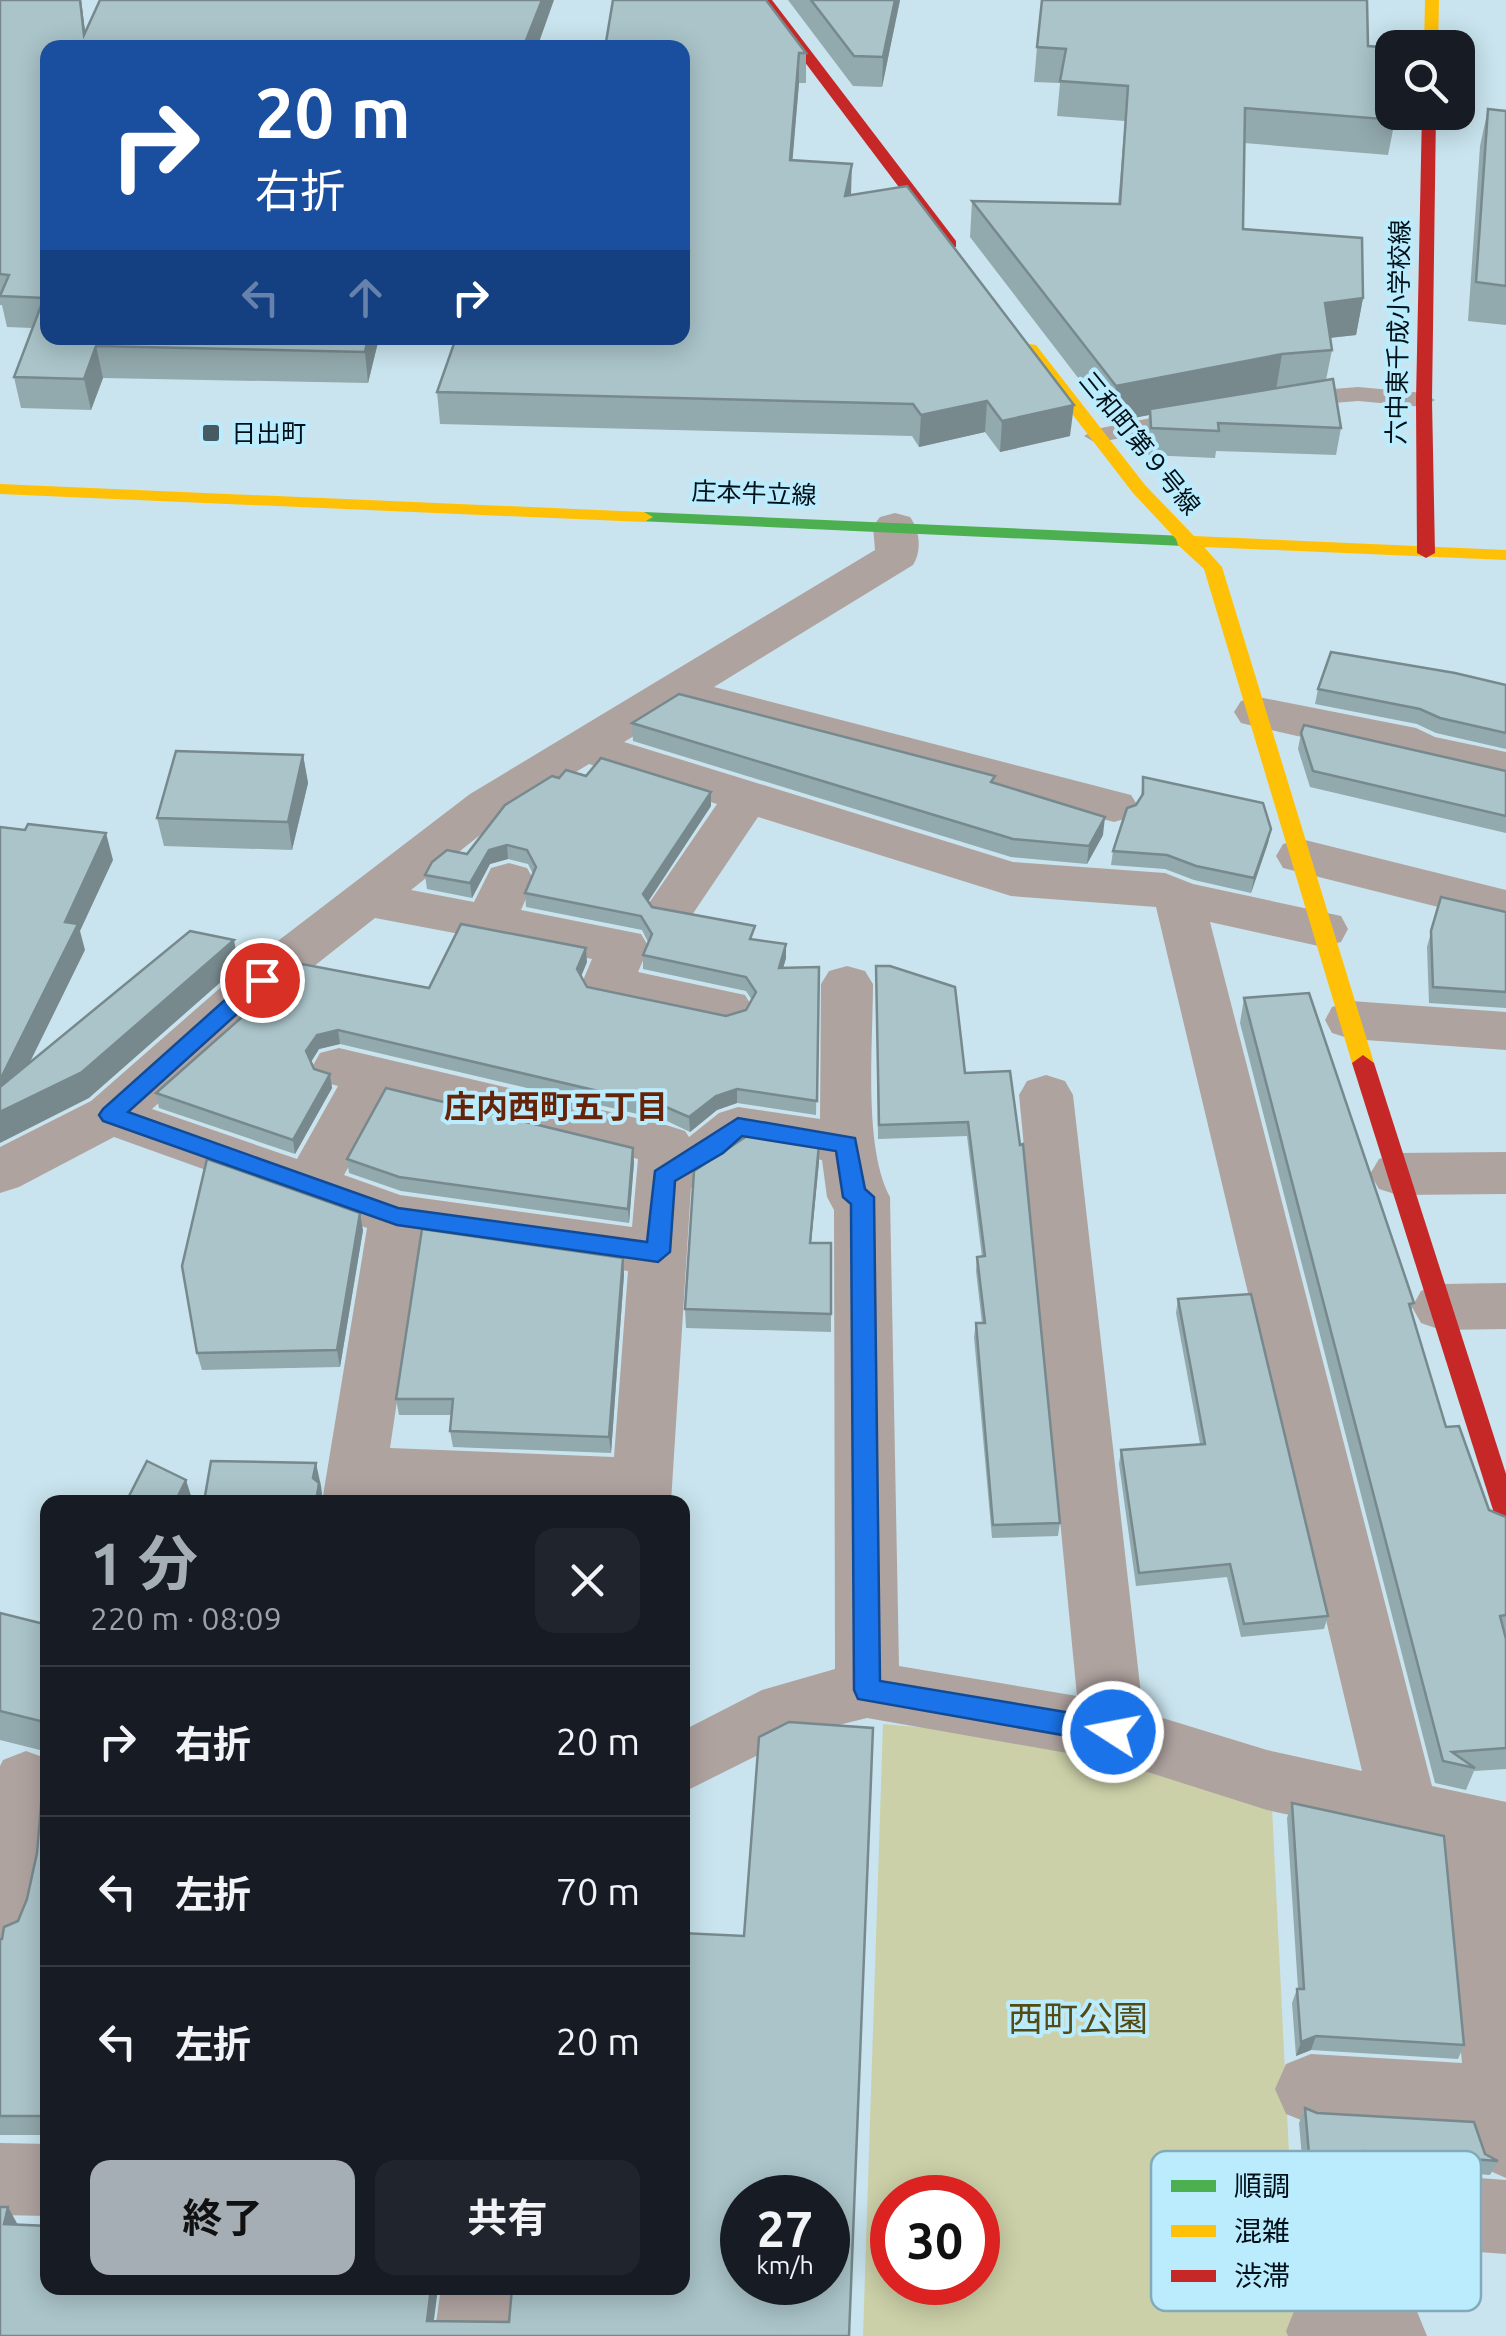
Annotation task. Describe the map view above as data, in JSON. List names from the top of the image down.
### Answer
{
  "streets": {
    "street": ["六中東千成小学校線", "三和町第９号線", "庄本牛立線"]
  },
  "crossings": [
    ["六中東千成小学校線", "庄本牛立線"],
    ["三和町第９号線", "庄本牛立線"]
  ],
  "districts": ["庄内西町五丁目"],
  "parks": ["西町公園"],
  "places": {
    "transit": ["日出町"]
  },
  "legend": ["順調", "混雑", "渋滞"],
  "page": {
    "turn": ["20 m", "右折"],
    "heading": ["1 分", "220 m · 08:09"],
    "list": [
      {
        "name": "右折",
        "value": "20 m"
      },
      {
        "name": "左折",
        "value": "70 m"
      },
      {
        "name": "左折",
        "value": "20 m"
      }
    ],
    "buttons": ["終了", "共有"],
    "speed": "27 km/h",
    "limit": "30"
  }
}
